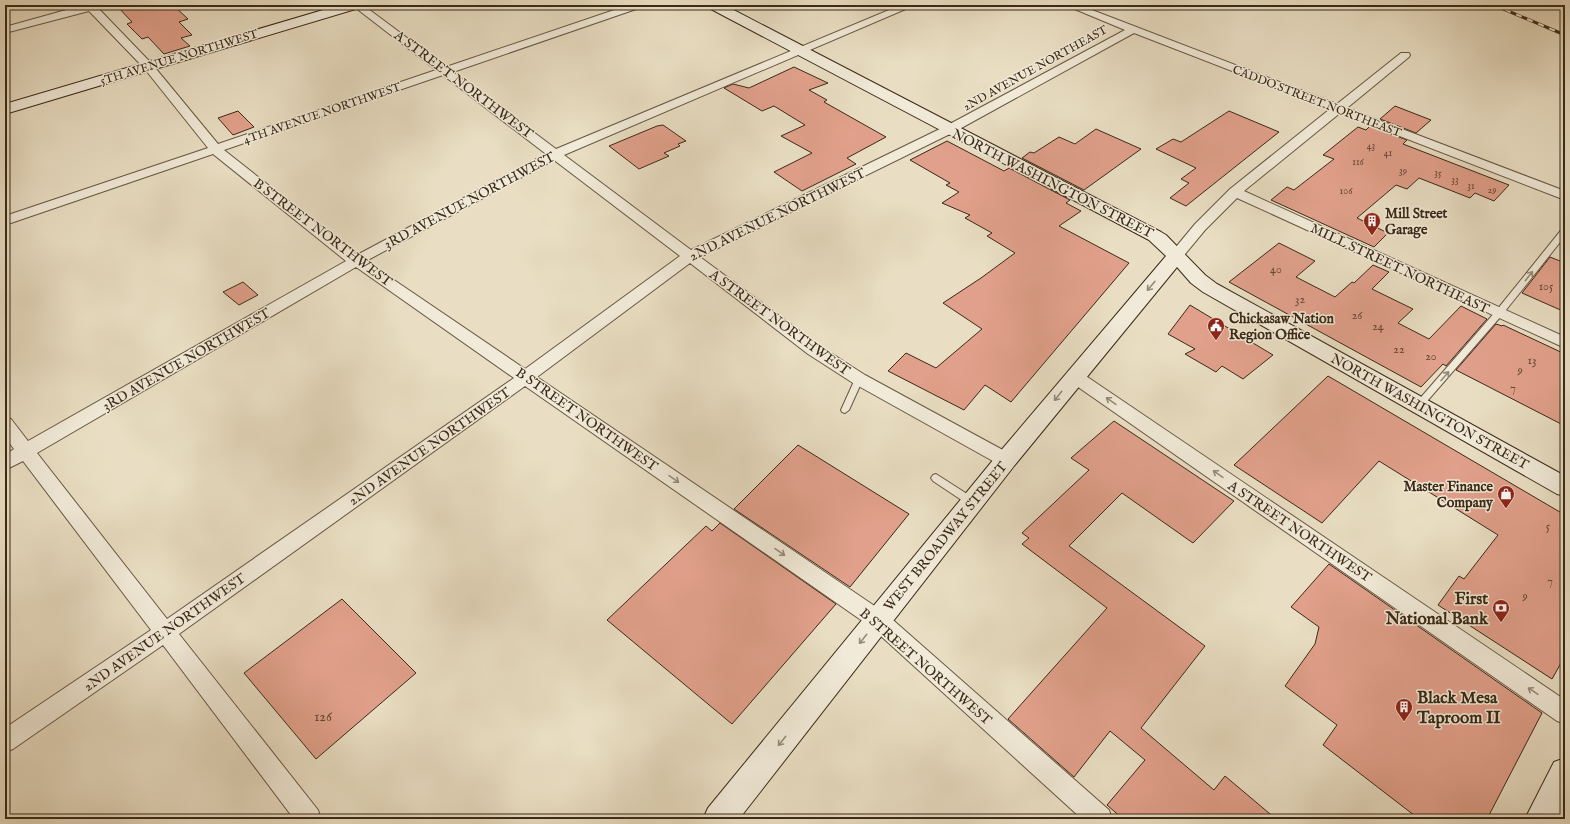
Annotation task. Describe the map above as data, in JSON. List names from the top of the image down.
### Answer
{
  "streets": {
    "main road": ["5TH AVENUE NORTHWEST", "NORTH WASHINGTON STREET", "WEST BROADWAY STREET"],
    "street": [
      "2ND AVENUE NORTHEAST",
      "A STREET NORTHWEST",
      "CADDO STREET NORTHEAST",
      "4TH AVENUE NORTHWEST",
      "3RD AVENUE NORTHWEST",
      "2ND AVENUE NORTHWEST",
      "B STREET NORTHWEST",
      "MILL STREET NORTHEAST"
    ]
  },
  "crossings": [
    ["5TH AVENUE NORTHWEST", "B STREET NORTHWEST"],
    ["2ND AVENUE NORTHEAST", "CADDO STREET NORTHEAST"],
    ["2ND AVENUE NORTHEAST", "NORTH WASHINGTON STREET"],
    ["2ND AVENUE NORTHEAST", "2ND AVENUE NORTHWEST"],
    ["A STREET NORTHWEST", "4TH AVENUE NORTHWEST"],
    ["A STREET NORTHWEST", "3RD AVENUE NORTHWEST"],
    ["A STREET NORTHWEST", "2ND AVENUE NORTHWEST"],
    ["A STREET NORTHWEST", "WEST BROADWAY STREET"],
    ["4TH AVENUE NORTHWEST", "B STREET NORTHWEST"],
    ["NORTH WASHINGTON STREET", "3RD AVENUE NORTHWEST"],
    ["NORTH WASHINGTON STREET", "2ND AVENUE NORTHWEST"],
    ["NORTH WASHINGTON STREET", "WEST BROADWAY STREET"],
    ["3RD AVENUE NORTHWEST", "B STREET NORTHWEST"],
    ["2ND AVENUE NORTHWEST", "B STREET NORTHWEST"],
    ["B STREET NORTHWEST", "WEST BROADWAY STREET"]
  ],
  "one_way": ["A STREET NORTHWEST", "WEST BROADWAY STREET"],
  "places": {
    "building": ["Mill Street Garage", "Black Mesa Taproom II"],
    "public building": ["Chickasaw Nation Region Office"],
    "shop": ["Master Finance Company"],
    "bank": ["First National Bank"]
  },
  "house_numbers": [
    "43",
    "41",
    "116",
    "39",
    "35",
    "33",
    "31",
    "29",
    "106",
    "40",
    "105",
    "32",
    "26",
    "24",
    "22",
    "20",
    "13",
    "9",
    "7",
    "5",
    "7",
    "9",
    "126"
  ]
}
